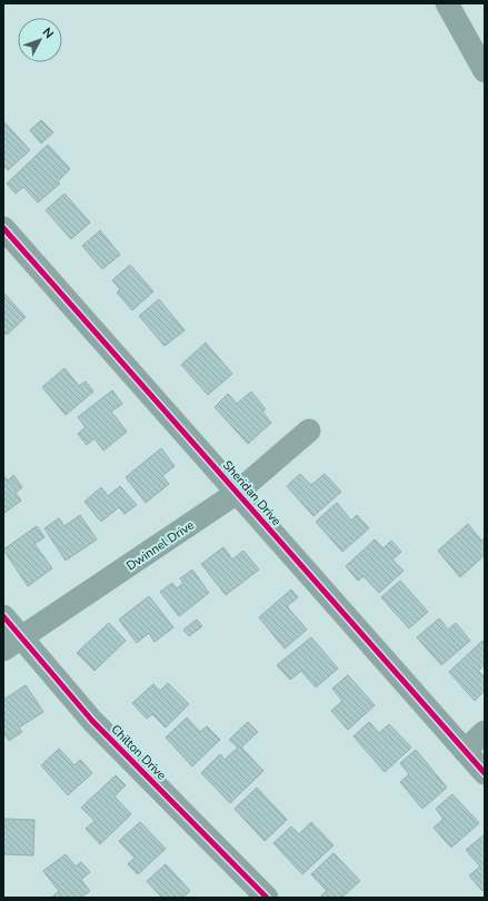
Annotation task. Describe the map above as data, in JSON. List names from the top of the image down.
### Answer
{
  "streets": {
    "street": ["Sheridan Drive", "Dwinnel Drive", "Chilton Drive"]
  },
  "crossings": [
    ["Sheridan Drive", "Dwinnel Drive"],
    ["Dwinnel Drive", "Chilton Drive"]
  ],
  "north": "top right"
}
